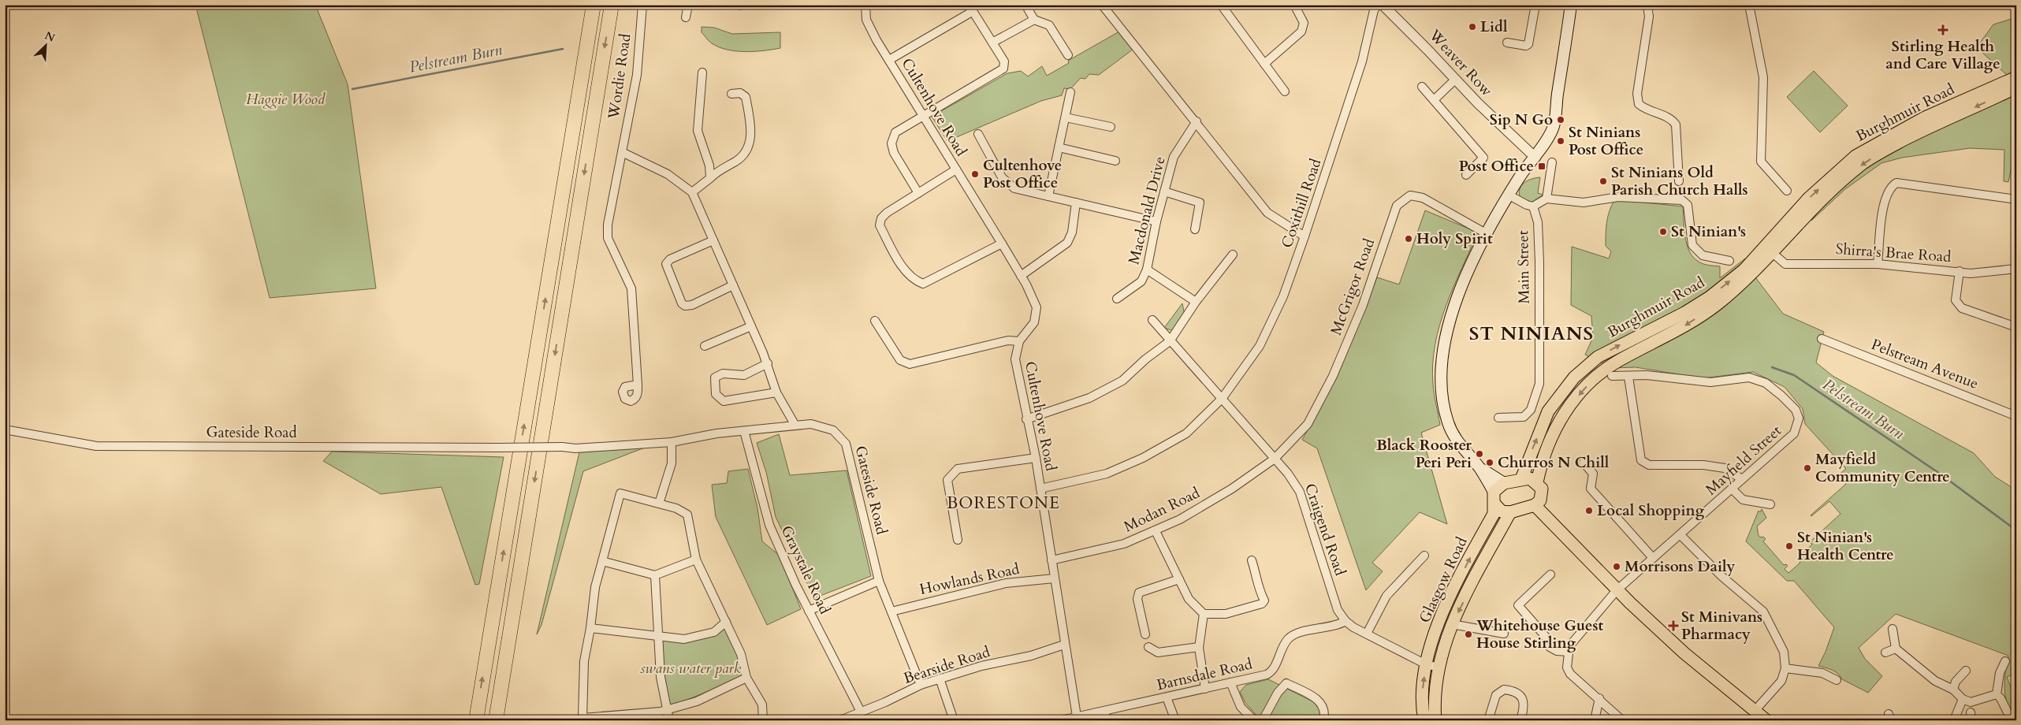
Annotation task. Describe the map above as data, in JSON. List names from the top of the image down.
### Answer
{
  "streets": {
    "main road": ["Burghmuir Road", "Glasgow Road"],
    "street": [
      "Weaver Row",
      "Wordie Road",
      "Cultenhove Road",
      "Coxithill Road",
      "Macdonald Drive",
      "Shirra's Brae Road",
      "Main Street",
      "McGrigor Road",
      "Pelstream Avenue",
      "Gateside Road",
      "Mayfield Street",
      "Modan Road",
      "Craigend Road",
      "Graystale Road",
      "Howlands Road",
      "Bearside Road",
      "Barnsdale Road"
    ]
  },
  "crossings": [
    ["Cultenhove Road", "Coxithill Road"],
    ["Cultenhove Road", "Modan Road"],
    ["Cultenhove Road", "Howlands Road"],
    ["Cultenhove Road", "Bearside Road"],
    ["Cultenhove Road", "Barnsdale Road"],
    ["Burghmuir Road", "Shirra's Brae Road"],
    ["Burghmuir Road", "Glasgow Road"],
    ["Coxithill Road", "Craigend Road"],
    ["McGrigor Road", "Modan Road"],
    ["McGrigor Road", "Craigend Road"],
    ["Gateside Road", "Graystale Road"],
    ["Gateside Road", "Howlands Road"],
    ["Gateside Road", "Bearside Road"],
    ["Modan Road", "Craigend Road"],
    ["Craigend Road", "Barnsdale Road"],
    ["Graystale Road", "Bearside Road"]
  ],
  "districts": ["ST NINIANS", "BORESTONE"],
  "water": ["Pelstream Burn"],
  "parks": ["Haggie Wood", "swans water park"],
  "places": {
    "other": [
      "Lidl",
      "Sip N Go",
      "St Ninians Post Office",
      "Cultenhove Post Office",
      "St Ninians Old Parish Church Halls",
      "St Ninian's",
      "Holy Spirit",
      "Black Rooster Peri Peri",
      "Churros N Chill",
      "Mayfield Community Centre",
      "Local Shopping",
      "St Ninian's Health Centre",
      "Morrisons Daily",
      "Whitehouse Guest House Stirling"
    ],
    "health": ["Stirling Health and Care Village", "St Minivans Pharmacy"],
    "transit": ["Post Office"]
  },
  "north": "top right"
}
